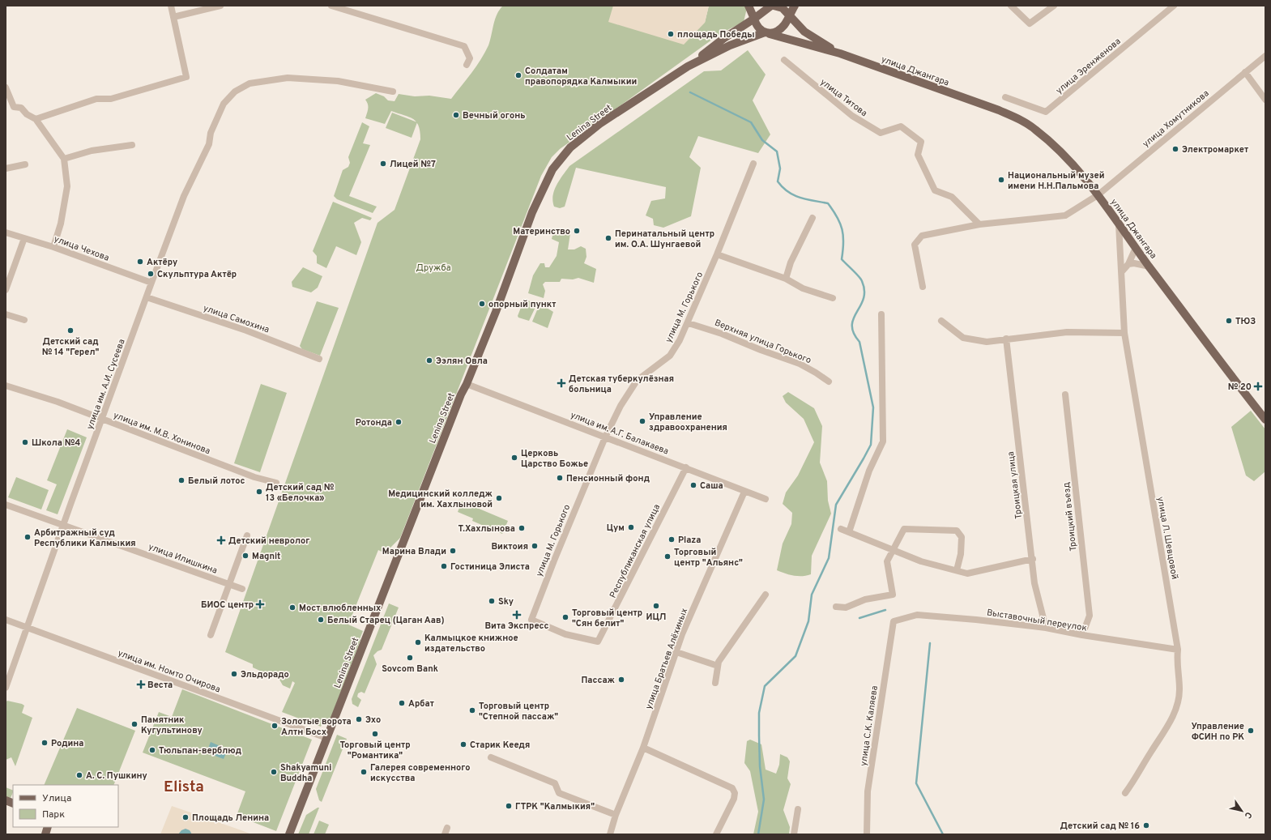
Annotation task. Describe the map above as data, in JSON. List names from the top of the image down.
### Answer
{
  "streets": {
    "main road": ["улица Джангара", "Lenina Street"],
    "street": [
      "улица Эренженова",
      "улица Титова",
      "улица Хомутникова",
      "улица Чехова",
      "улица М. Горького",
      "улица Самохина",
      "Верхняя улица Горького",
      "улица им. А.И. Сусеева",
      "улица им. М.В. Хонинова",
      "улица им. А.Г. Балакаева",
      "Троицкая улица",
      "Троицкий въезд",
      "улица Л. Шевцовой",
      "Республиканская улица",
      "улица Илишкина",
      "Выставочный переулок",
      "улица Братьев Алёхиных",
      "улица им. Номто Очирова",
      "улица С.К. Каляева"
    ]
  },
  "crossings": [
    ["улица Джангара", "улица Хомутникова"],
    ["улица Джангара", "Lenina Street"],
    ["улица Джангара", "улица Л. Шевцовой"],
    ["Lenina Street", "улица им. А.Г. Балакаева"],
    ["Lenina Street", "улица им. Номто Очирова"],
    ["улица Чехова", "улица им. А.И. Сусеева"],
    ["улица М. Горького", "Верхняя улица Горького"],
    ["улица М. Горького", "улица им. А.Г. Балакаева"],
    ["улица М. Горького", "Республиканская улица"],
    ["улица Самохина", "улица им. А.И. Сусеева"],
    ["улица им. А.И. Сусеева", "улица им. М.В. Хонинова"],
    ["улица им. А.И. Сусеева", "улица Илишкина"],
    ["улица им. А.И. Сусеева", "улица им. Номто Очирова"],
    ["улица им. А.Г. Балакаева", "Республиканская улица"],
    ["улица им. А.Г. Балакаева", "улица Братьев Алёхиных"],
    ["Троицкая улица", "Выставочный переулок"],
    ["Троицкий въезд", "Выставочный переулок"],
    ["улица Л. Шевцовой", "Выставочный переулок"],
    ["Выставочный переулок", "улица С.К. Каляева"]
  ],
  "districts": ["Elista"],
  "parks": ["Дружба"],
  "places": {
    "other": [
      "площадь Победы",
      "Солдатам правопорядка Калмыкии",
      "Вечный огонь",
      "Электромаркет",
      "Лицей №7",
      "Национальный музей имени Н.Н.Пальмова",
      "Материнство",
      "Перинатальный центр им. О.А. Шунгаевой",
      "Актёру",
      "Скульптура Актёр",
      "опорный пункт",
      "ТЮЗ",
      "Детский сад № 14 \"Герел\"",
      "Ээлян Овла",
      "Управление здравоохранения",
      "Ротонда",
      "Школа №4",
      "Церковь Царство Божье",
      "Пенсионный фонд",
      "Белый лотос",
      "Саша",
      "Детский сад № 13 «Белочка»",
      "Медицинский колледж им. Хахлыновой",
      "Цум",
      "Т.Хахлынова",
      "Арбитражный суд Республики Калмыкия",
      "Plaza",
      "Виктоия",
      "Марина Влади",
      "Magnit",
      "Торговый центр \"Альянс\"",
      "Гостиница Элиста",
      "Sky",
      "ИЦЛ",
      "Мост влюбленных",
      "Торговый центр \"Сян белит\"",
      "Белый Старец (Цаган Аав)",
      "Калмыцкое книжное издательство",
      "Sovcom Bank",
      "Эльдорадо",
      "Пассаж",
      "Арбат",
      "Торговый центр \"Степной пассаж\"",
      "Эхо",
      "Памятник Кугультинову",
      "Золотые ворота Алтн Босх",
      "Управление ФСИН по РК",
      "Торговый центр \"Романтика\"",
      "Родина",
      "Старик Кеедя",
      "Тюльпан-верблюд",
      "Shakyamuni Buddha",
      "Галерея современного искусства",
      "А. С. Пушкину",
      "ГТРК \"Калмыкия\"",
      "Площадь Ленина",
      "Детский сад № 16"
    ],
    "health": [
      "Детская туберкулёзная больница",
      "№ 20",
      "Детский невролог",
      "БИОС центр",
      "Вита Экспресс",
      "Веста"
    ]
  },
  "legend": ["Улица", "Парк"],
  "north": "bottom right"
}
